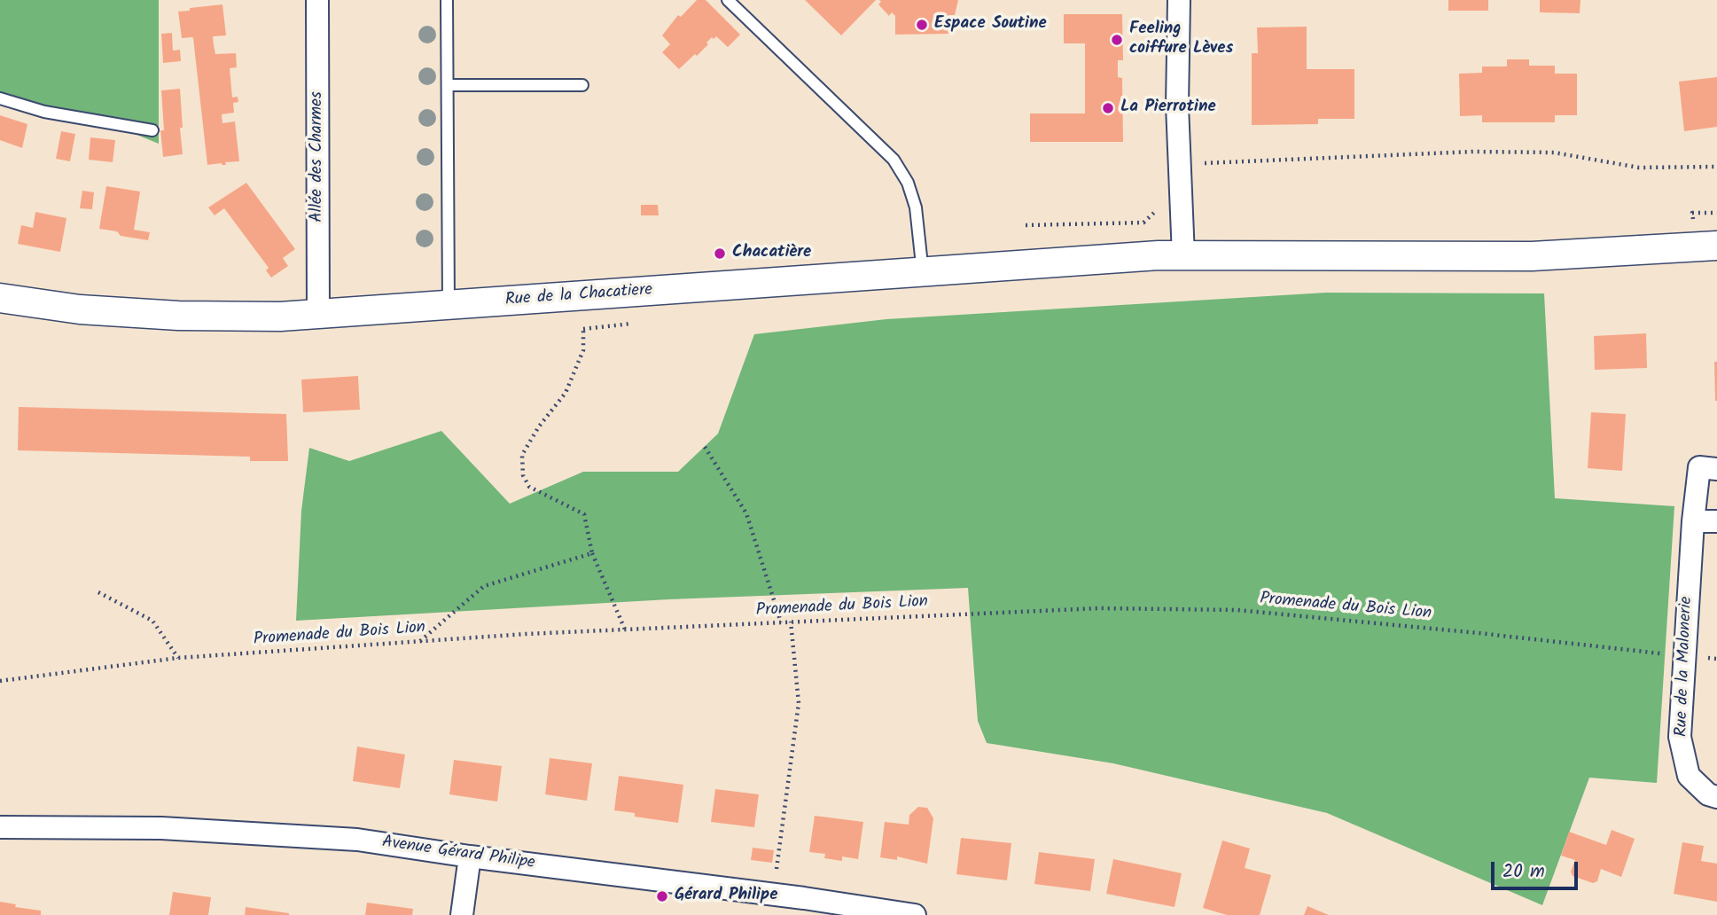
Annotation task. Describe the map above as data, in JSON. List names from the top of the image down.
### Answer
{
  "streets": {
    "street": [
      "Allée des Charmes",
      "Rue de la Chacatiere",
      "Rue de la Malonerie",
      "Avenue Gérard Philipe"
    ],
    "path": ["Promenade du Bois Lion"]
  },
  "crossings": [
    ["Allée des Charmes", "Rue de la Chacatiere"],
    ["Promenade du Bois Lion", "Rue de la Malonerie"]
  ],
  "places": [
    "Espace Soutine",
    "Feeling coiffure Lèves",
    "La Pierrotine",
    "Chacatière",
    "Gérard Philipe"
  ],
  "scale_bar": "20 m"
}
